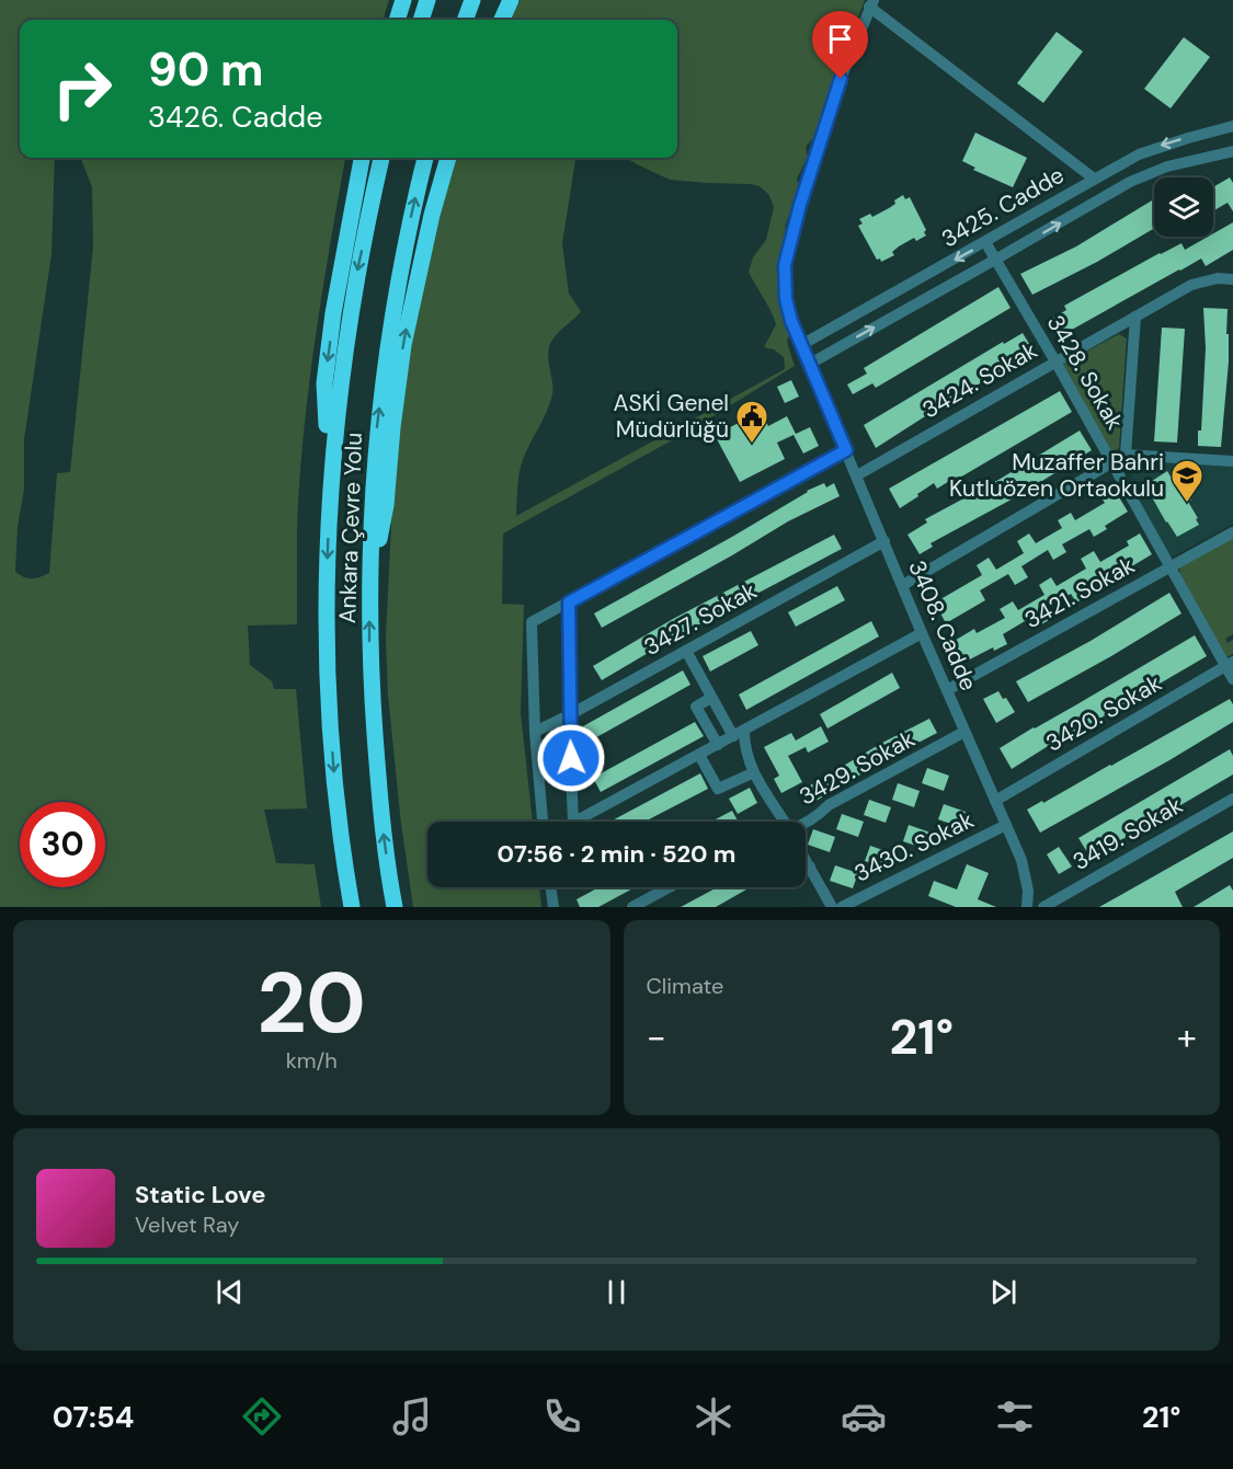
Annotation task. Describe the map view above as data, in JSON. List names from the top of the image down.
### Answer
{
  "streets": {
    "highway": ["Ankara Çevre Yolu"],
    "street": [
      "3425. Cadde",
      "3428. Sokak",
      "3424. Sokak",
      "3421. Sokak",
      "3427. Sokak",
      "3408. Cadde",
      "3420. Sokak",
      "3429. Sokak",
      "3419. Sokak",
      "3430. Sokak"
    ]
  },
  "crossings": [
    ["3425. Cadde", "3428. Sokak"],
    ["3425. Cadde", "3408. Cadde"],
    ["3428. Sokak", "3424. Sokak"],
    ["3428. Sokak", "3421. Sokak"],
    ["3428. Sokak", "3420. Sokak"],
    ["3424. Sokak", "3408. Cadde"],
    ["3421. Sokak", "3408. Cadde"],
    ["3427. Sokak", "3408. Cadde"],
    ["3408. Cadde", "3420. Sokak"],
    ["3408. Cadde", "3429. Sokak"],
    ["3408. Cadde", "3430. Sokak"]
  ],
  "places": {
    "public building": ["ASKİ Genel Müdürlüğü"],
    "school or university": ["Muzaffer Bahri Kutluözen Ortaokulu"]
  },
  "page": {
    "turn": ["90 m", "3426. Cadde"],
    "limit": "30",
    "trip": "07:56 · 2 min · 520 m",
    "tile": [
      ["20", "km/h"],
      "Climate"
    ],
    "heat": ["−", "21°", "+"],
    "song": ["Static Love", "Velvet Ray"],
    "tabs": ["07:54", "21°"]
  }
}
